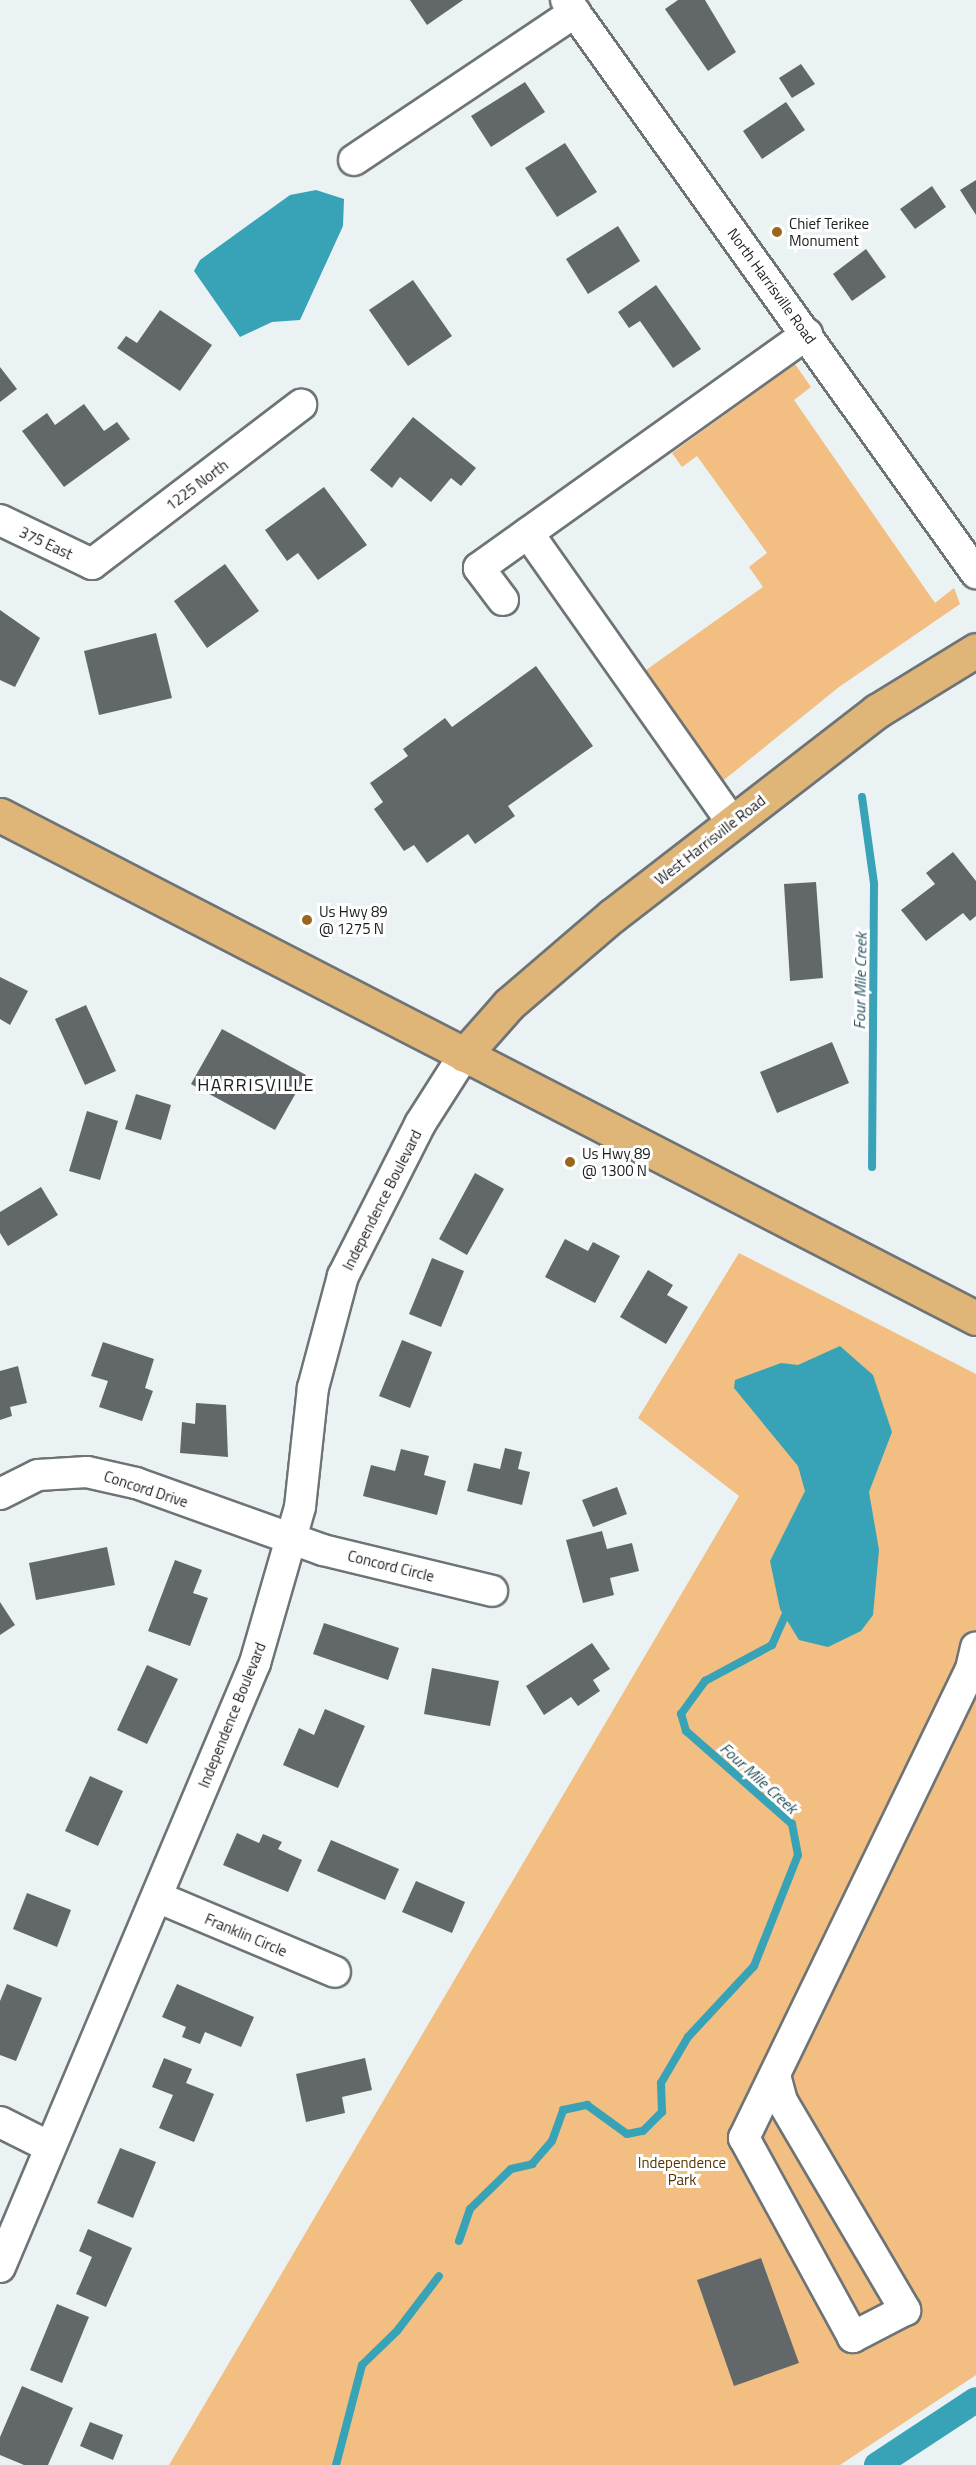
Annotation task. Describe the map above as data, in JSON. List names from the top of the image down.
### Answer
{
  "streets": {
    "main road": ["West Harrisville Road"],
    "street": [
      "North Harrisville Road",
      "1225 North",
      "375 East",
      "Independence Boulevard",
      "Concord Drive",
      "Concord Circle",
      "Franklin Circle"
    ]
  },
  "crossings": [
    ["1225 North", "375 East"],
    ["West Harrisville Road", "Independence Boulevard"],
    ["Independence Boulevard", "Concord Drive"],
    ["Independence Boulevard", "Concord Circle"],
    ["Independence Boulevard", "Franklin Circle"],
    ["Concord Drive", "Concord Circle"]
  ],
  "districts": ["HARRISVILLE"],
  "water": ["Four Mile Creek"],
  "parks": ["Independence Park"],
  "places": ["Chief Terikee Monument", "Us Hwy 89 @ 1275 N", "Us Hwy 89 @ 1300 N"]
}
